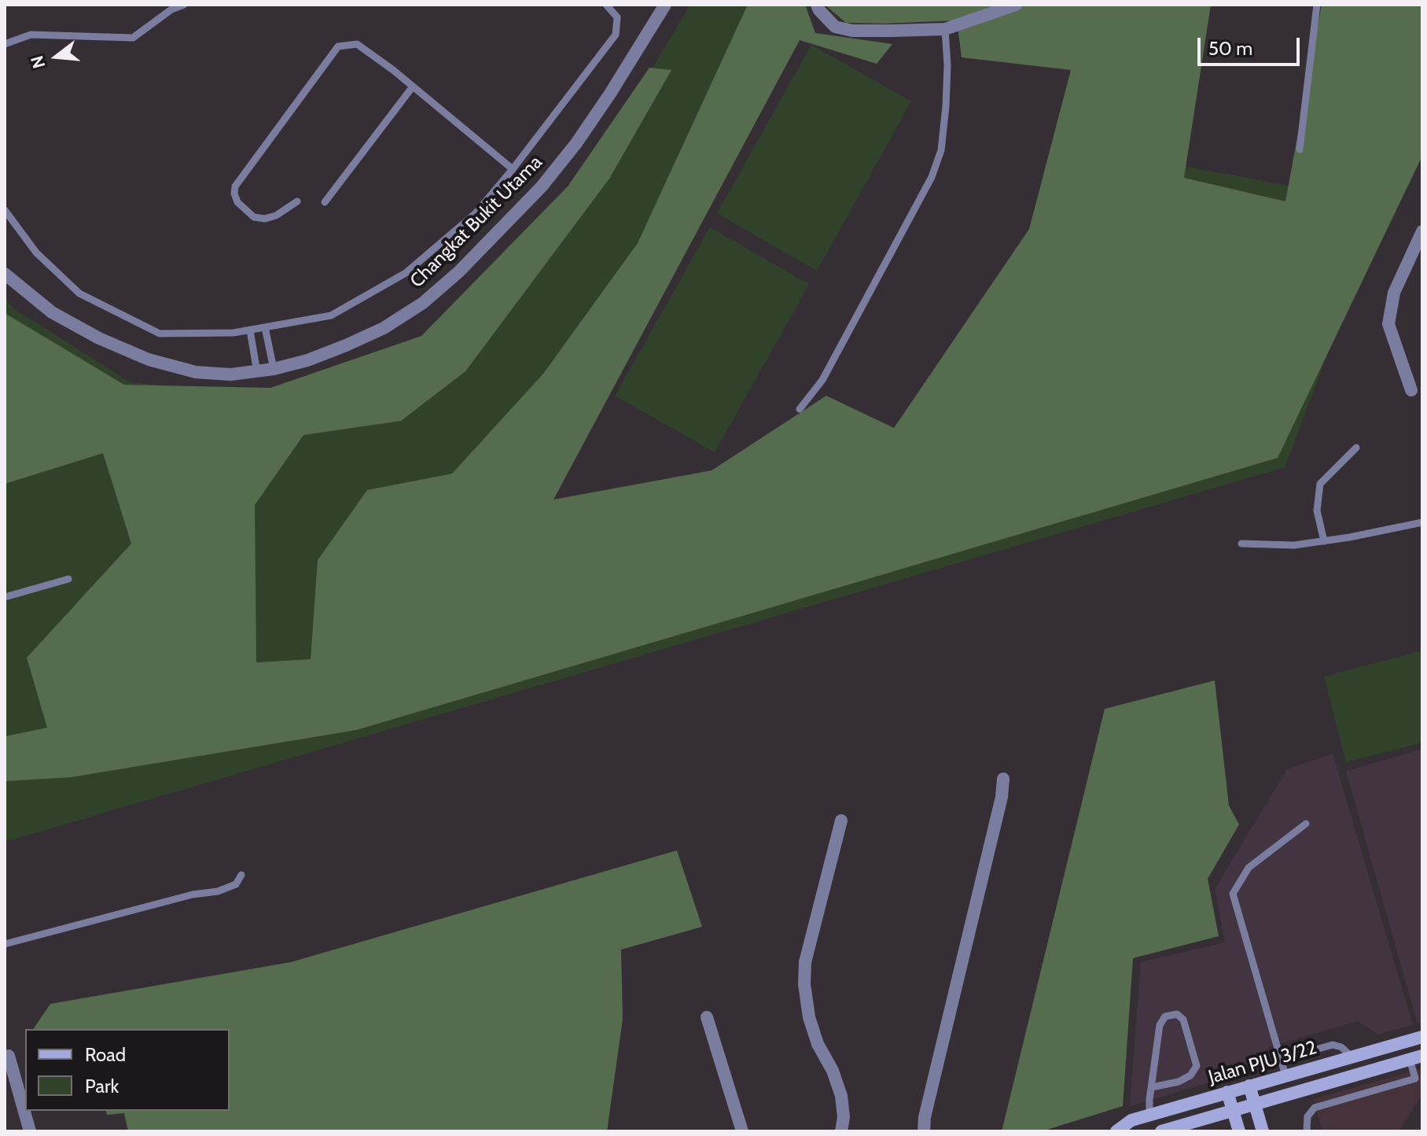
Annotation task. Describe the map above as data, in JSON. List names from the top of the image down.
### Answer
{
  "streets": {
    "street": ["Changkat Bukit Utama", "Jalan PJU 3/22"]
  },
  "legend": ["Road", "Park"],
  "scale_bar": "50 m",
  "north": "left"
}
